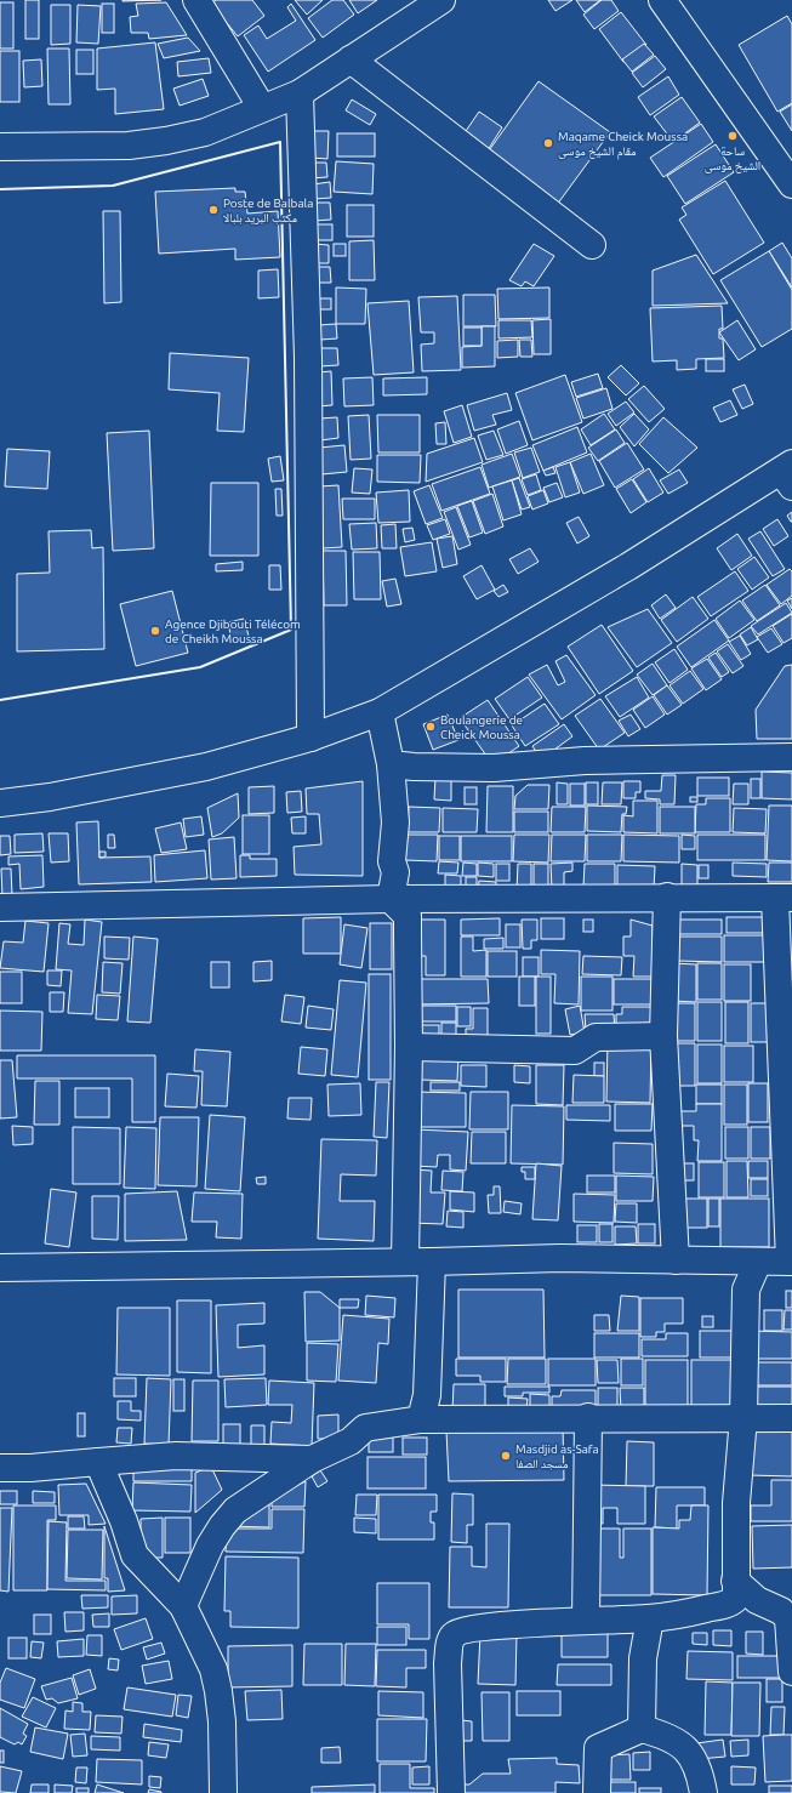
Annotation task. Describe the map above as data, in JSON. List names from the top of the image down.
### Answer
{
  "places": [
    "ساحة الشيخ موسى",
    "Maqame Cheick Moussa مقام الشيخ موسى",
    "Poste de Balbala مكتب البريد بلبالا",
    "Agence Djibouti Télécom de Cheikh Moussa",
    "Boulangerie de Cheick Moussa",
    "Masdjid as-Safa مسجد الصفا"
  ]
}
